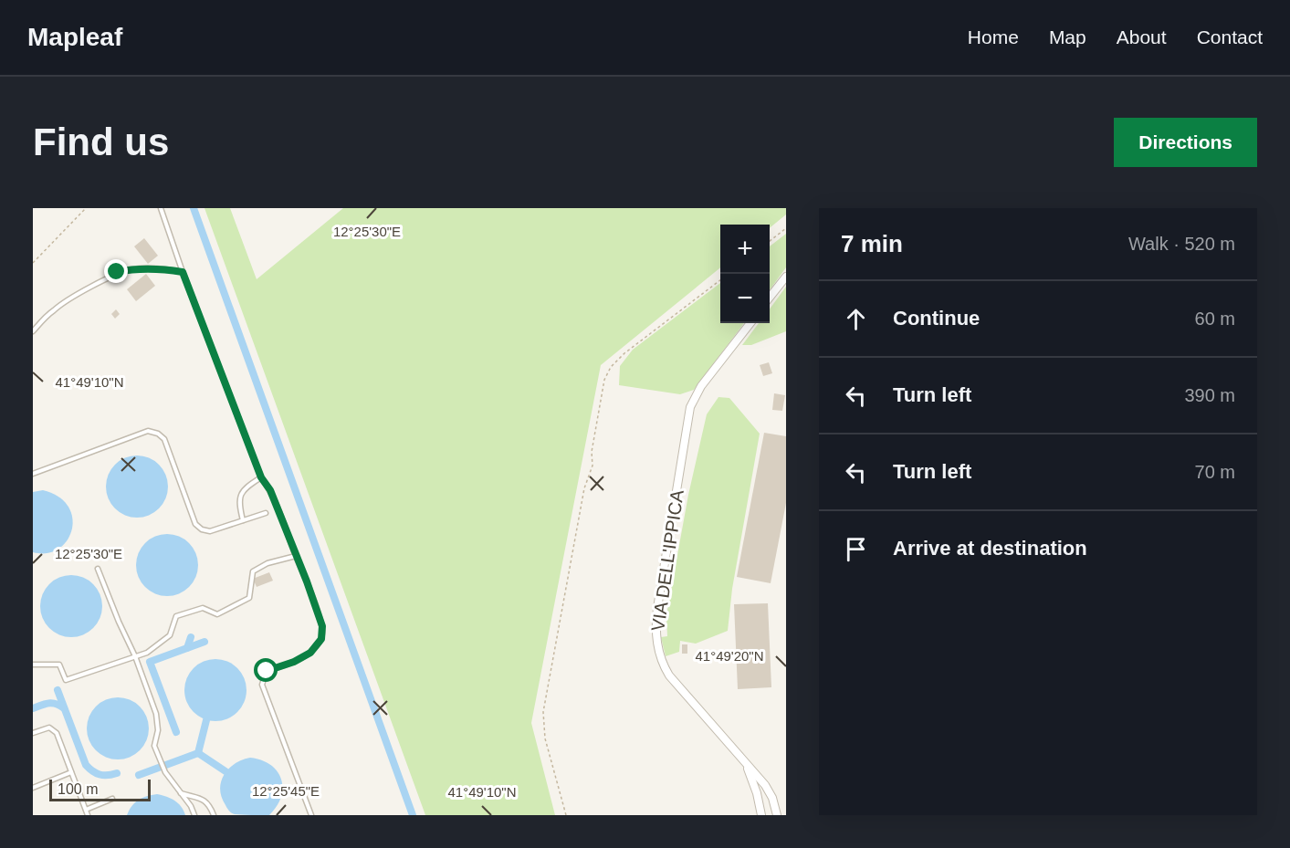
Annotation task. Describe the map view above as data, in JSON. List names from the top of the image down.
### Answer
{
  "streets": {
    "street": ["VIA DELL'IPPICA"]
  },
  "scale_bar": "100 m",
  "page": {
    "header": "Mapleaf",
    "nav": [
      "Home",
      "Map",
      "About",
      "Contact"
    ],
    "buttons": "Directions",
    "title": "Find us",
    "heading": ["7 min", "Walk · 520 m"],
    "map_buttons": ["+", "−"],
    "list": [
      ["Continue", "60 m"],
      ["Turn left", "390 m"],
      ["Turn left", "70 m"],
      "Arrive at destination"
    ],
    "scale": "100 m"
  },
  "coordinates": [
    "12°25'30\"E",
    "41°49'10\"N",
    "41°49'20\"N",
    "12°25'45\"E"
  ]
}
